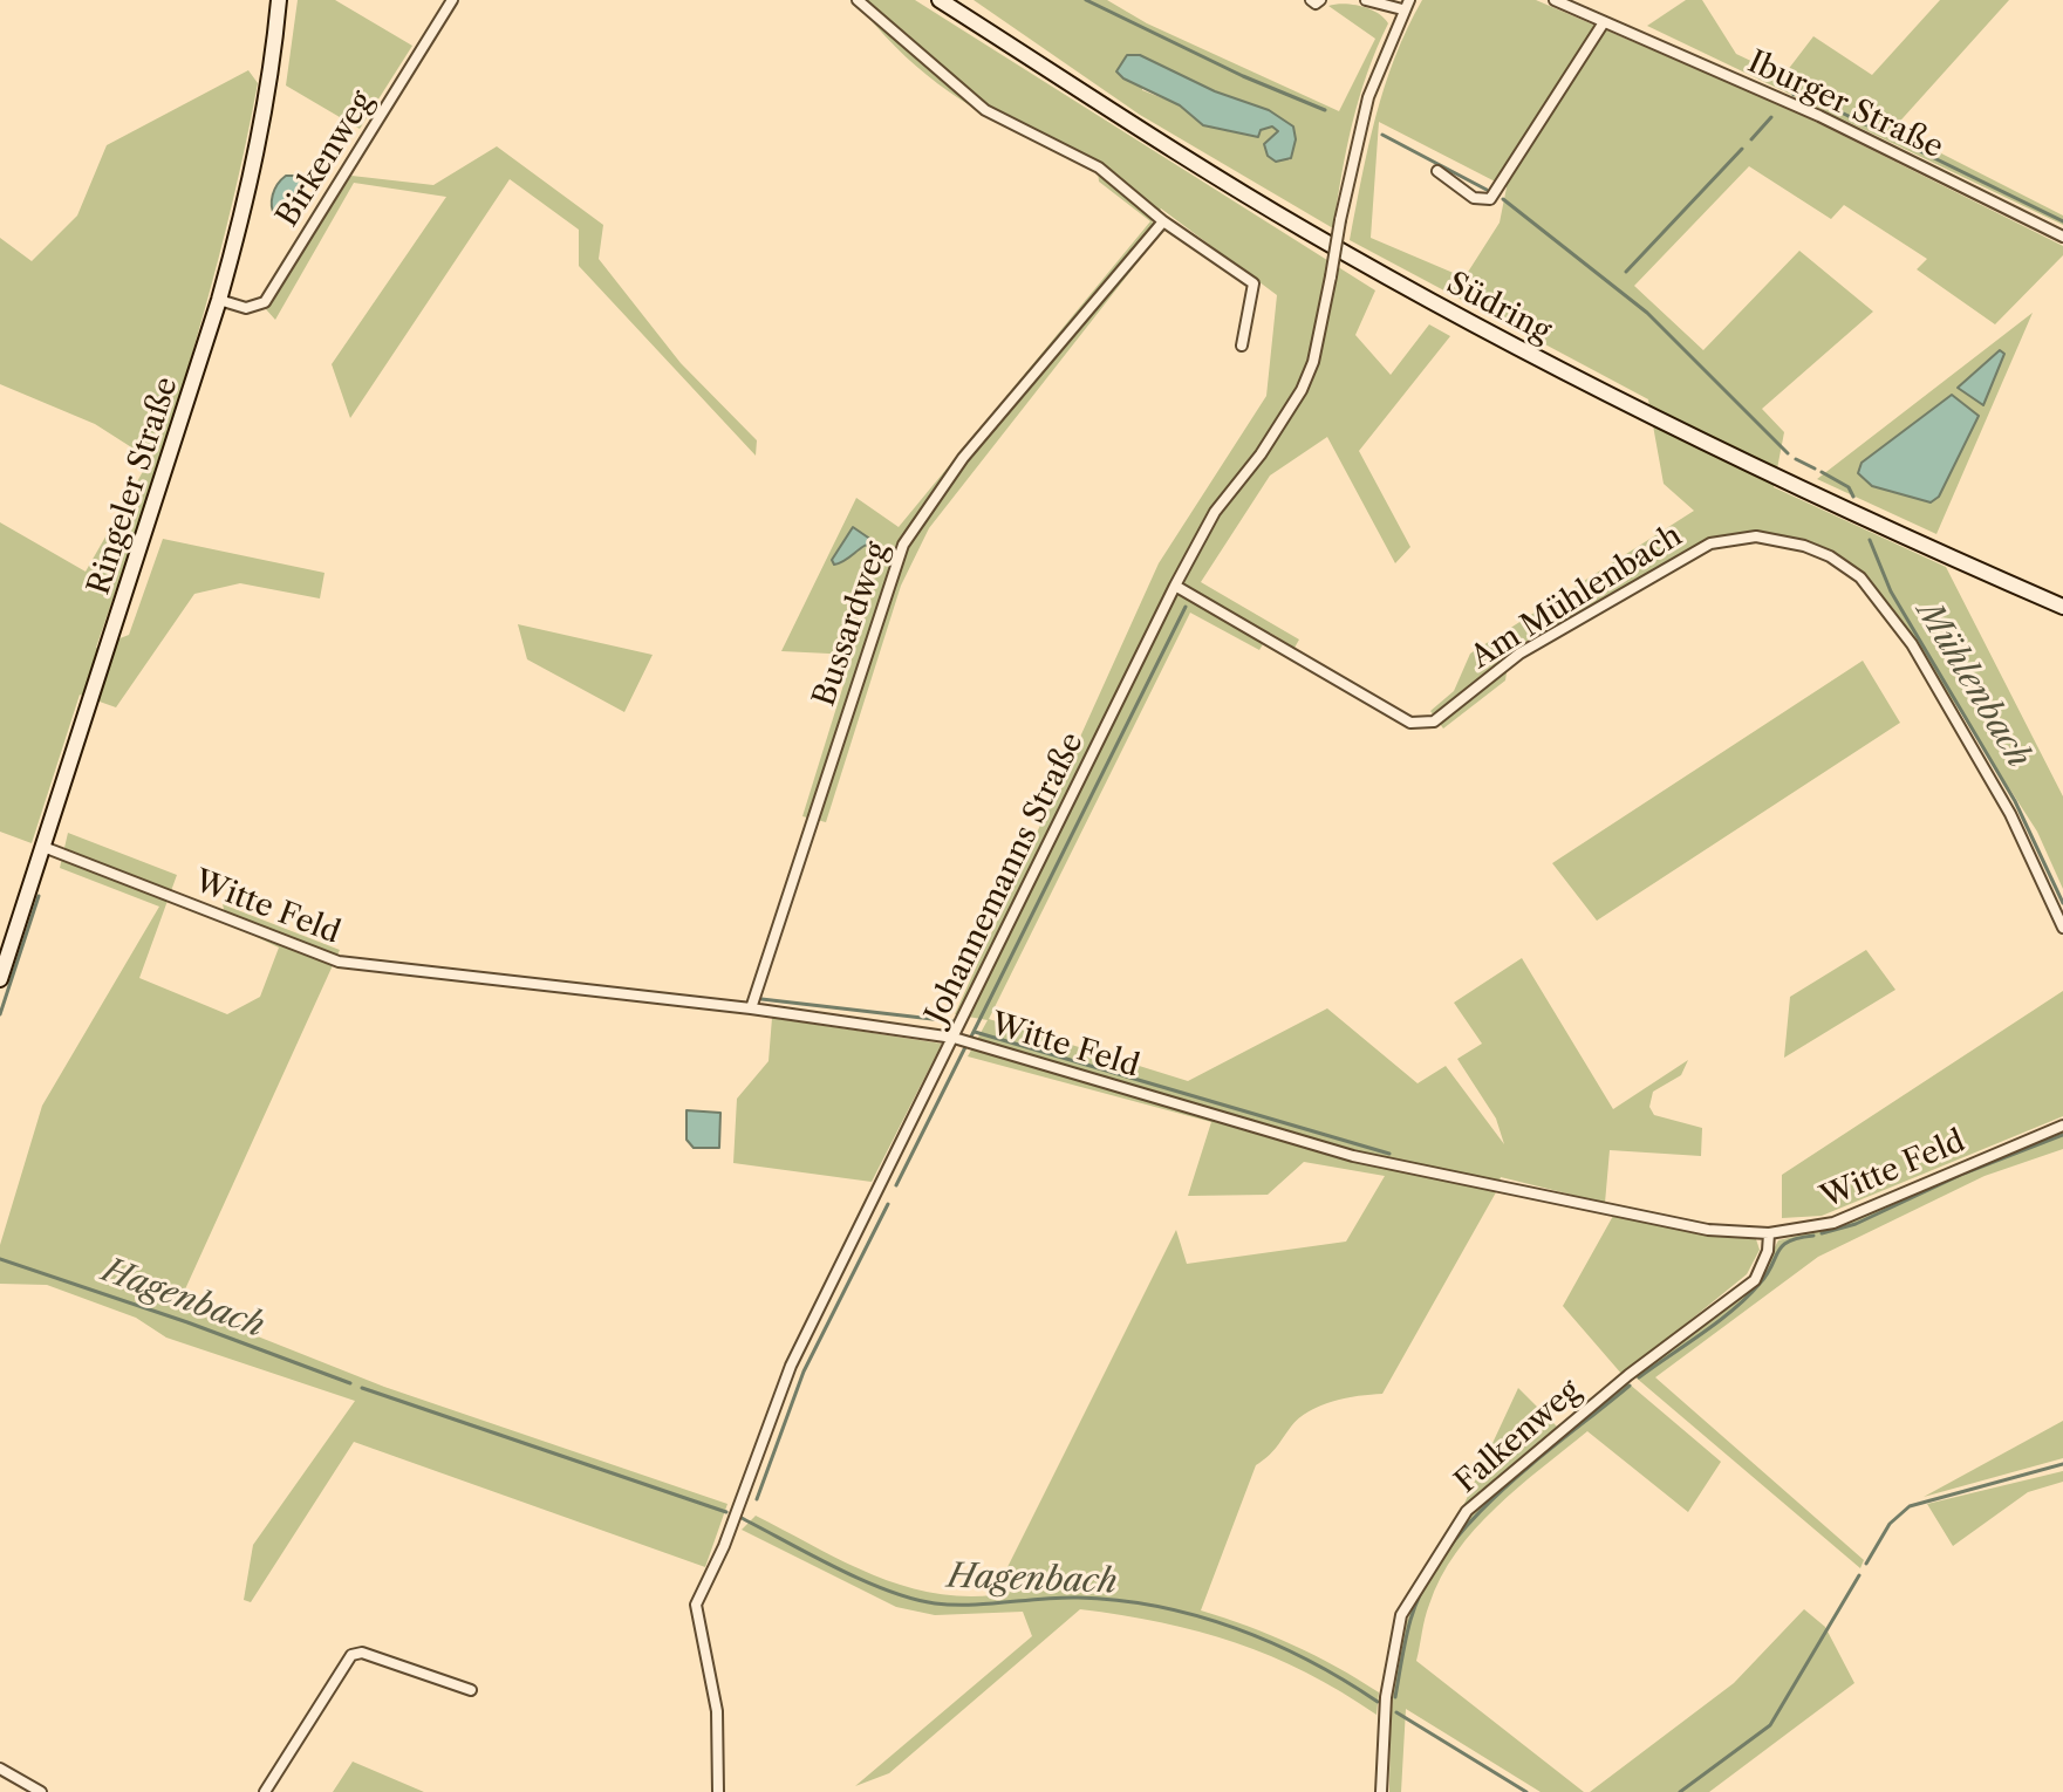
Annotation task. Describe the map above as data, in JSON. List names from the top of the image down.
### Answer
{
  "streets": {
    "main road": ["Südring", "Ringeler Straße"],
    "street": [
      "Iburger Straße",
      "Birkenweg",
      "Am Mühlenbach",
      "Bussardweg",
      "Johannemanns Straße",
      "Witte Feld",
      "Falkenweg"
    ]
  },
  "crossings": [
    ["Birkenweg", "Ringeler Straße"],
    ["Ringeler Straße", "Witte Feld"],
    ["Am Mühlenbach", "Johannemanns Straße"],
    ["Bussardweg", "Witte Feld"],
    ["Johannemanns Straße", "Witte Feld"],
    ["Witte Feld", "Falkenweg"]
  ],
  "water": ["Mühlenbach", "Hagenbach"]
}
